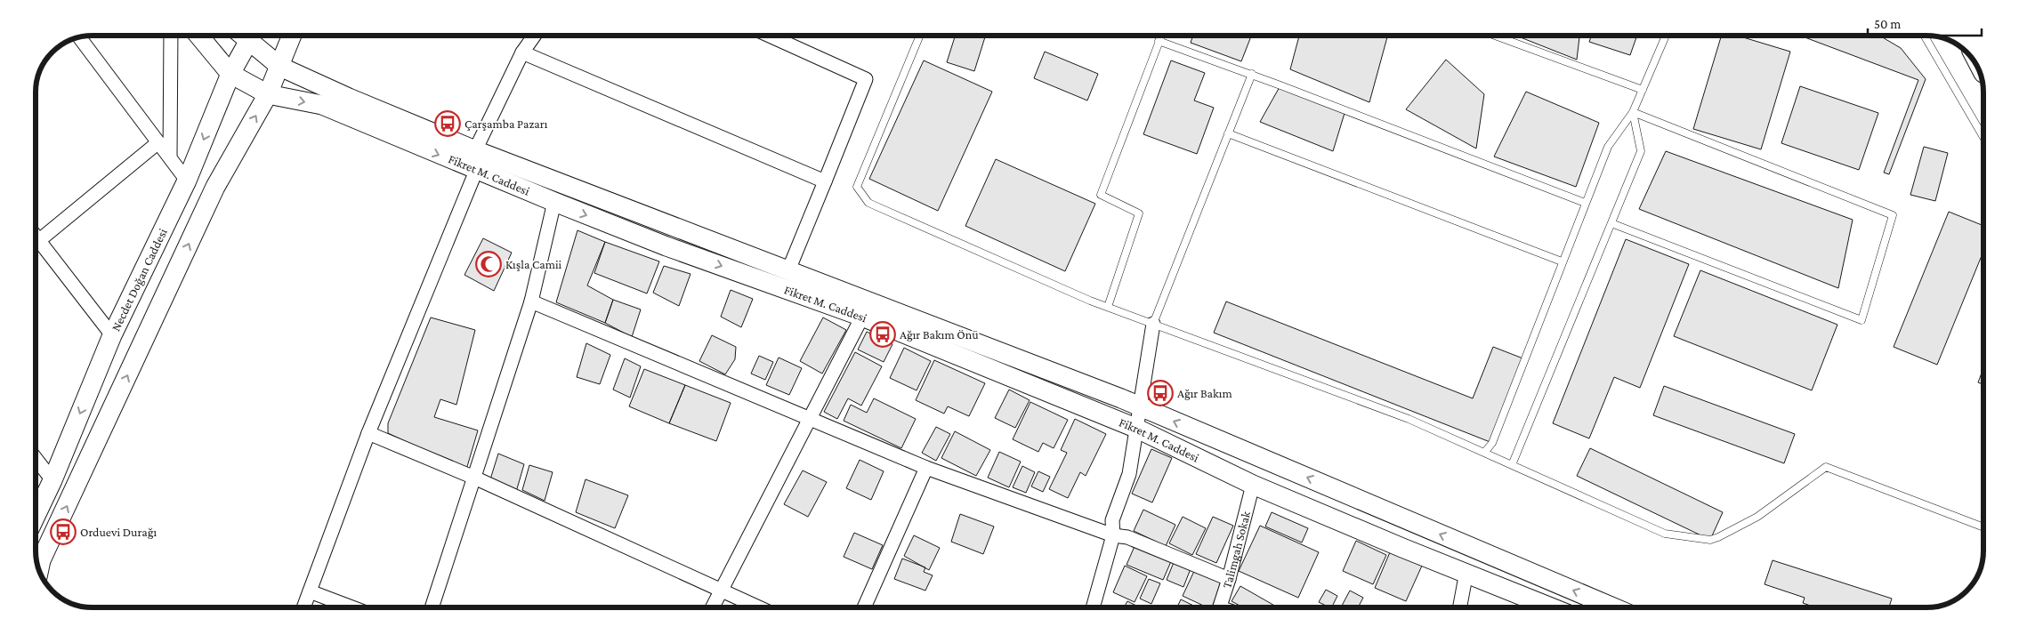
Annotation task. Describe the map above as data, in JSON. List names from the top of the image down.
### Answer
{
  "streets": {
    "main road": ["Fikret M. Caddesi", "Necdet Doğan Caddesi"],
    "street": ["Talimgah Sokak"]
  },
  "crossings": [
    ["Fikret M. Caddesi", "Necdet Doğan Caddesi"],
    ["Fikret M. Caddesi", "Talimgah Sokak"]
  ],
  "places": {
    "bus stop": [
      "Çarşamba Pazarı",
      "Ağır Bakım Önü",
      "Ağır Bakım",
      "Orduevi Durağı"
    ],
    "mosque": ["Kışla Camii"]
  },
  "scale_bar": "50 m"
}
